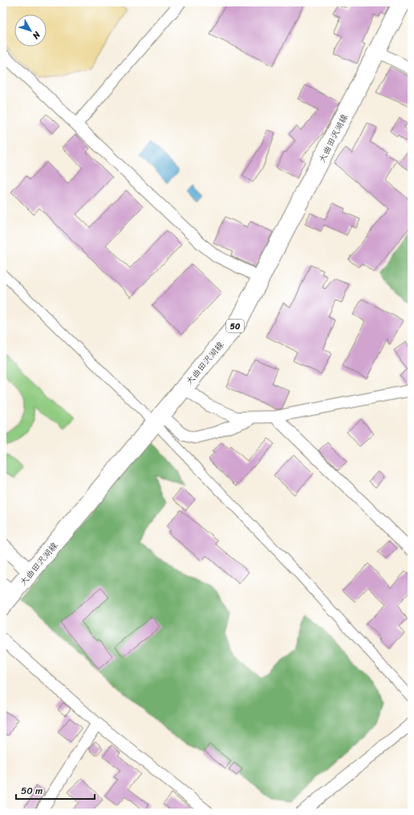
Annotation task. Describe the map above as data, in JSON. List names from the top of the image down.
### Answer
{
  "streets": {
    "main road": ["大曲田沢湖線", "50"]
  },
  "scale_bar": "50 m",
  "north": "bottom right"
}
